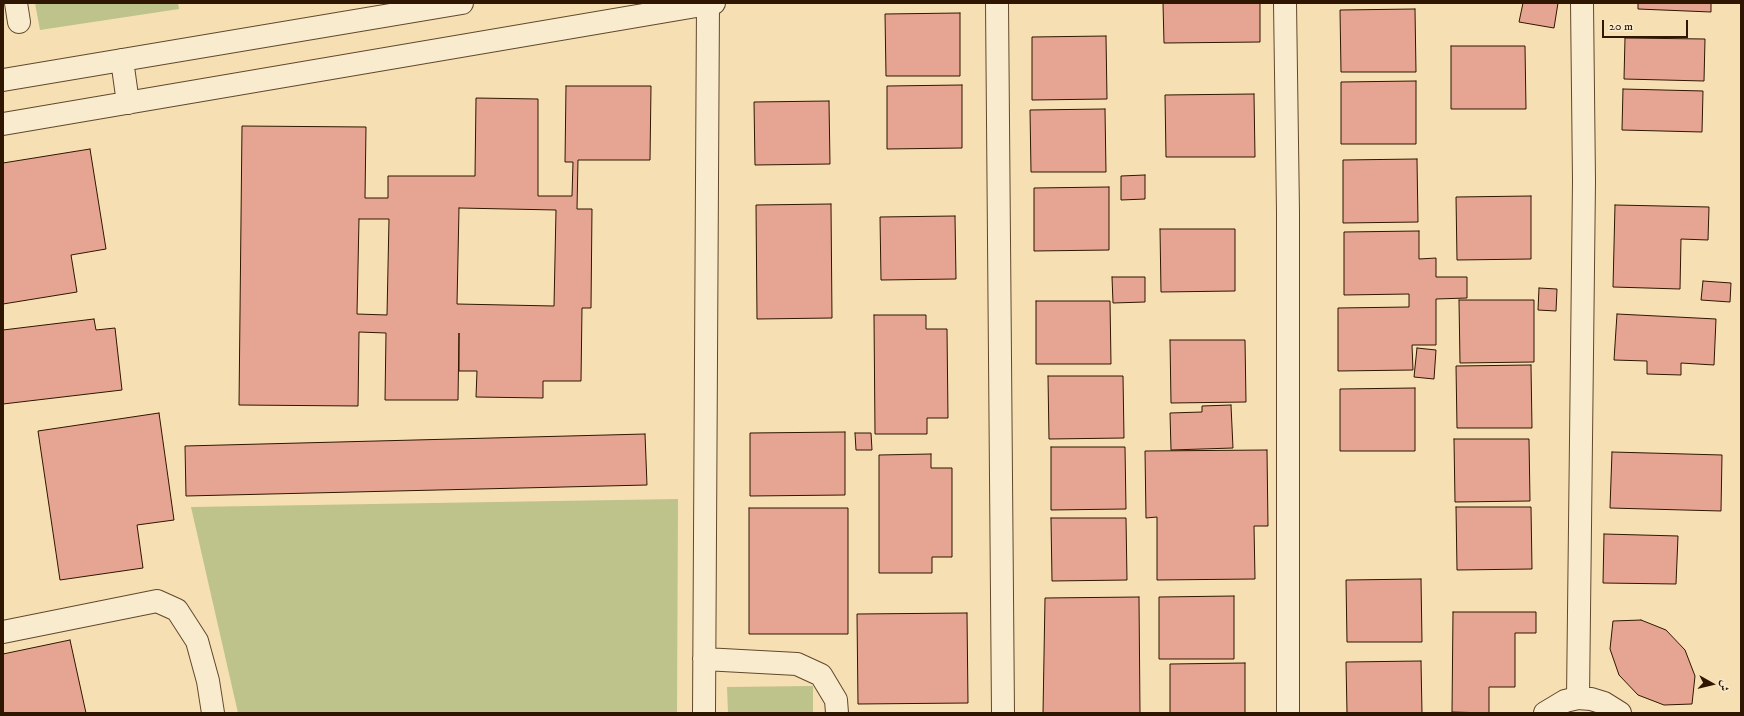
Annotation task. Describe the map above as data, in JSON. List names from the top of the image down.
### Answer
{
  "scale_bar": "20 m",
  "north": "right"
}
